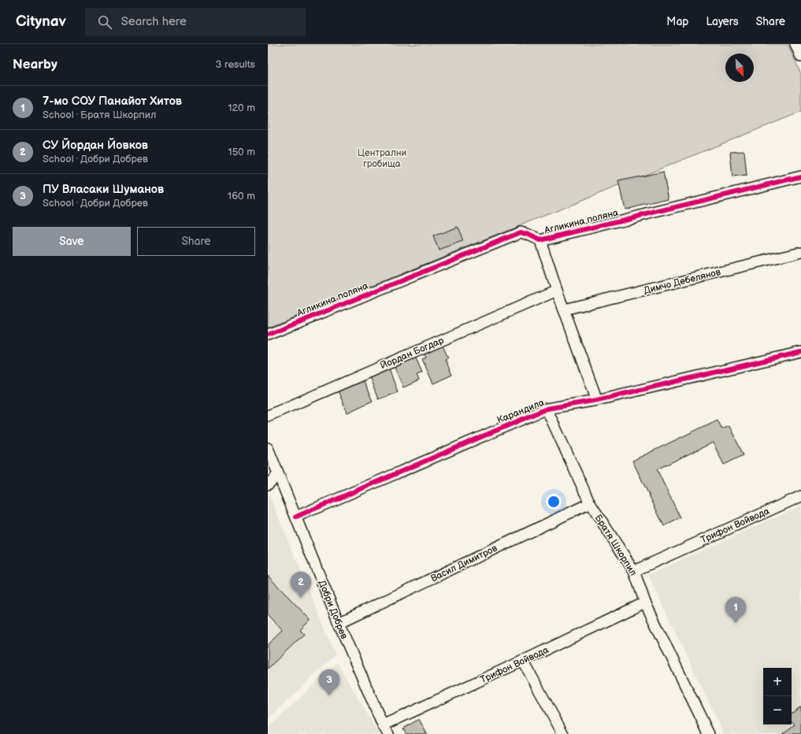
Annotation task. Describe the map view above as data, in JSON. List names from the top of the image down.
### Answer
{
  "streets": {
    "street": [
      "Агликина поляна",
      "Димчо Дебелянов",
      "Йордан Богдар",
      "Карандила",
      "Трифон Войвода",
      "Братя Шкорпил",
      "Васил Димитров",
      "Добри Добрев"
    ]
  },
  "crossings": [
    ["Карандила", "Братя Шкорпил"],
    ["Карандила", "Добри Добрев"],
    ["Трифон Войвода", "Братя Шкорпил"],
    ["Трифон Войвода", "Добри Добрев"],
    ["Братя Шкорпил", "Васил Димитров"],
    ["Васил Димитров", "Добри Добрев"]
  ],
  "parks": ["Централни гробища"],
  "north": "bottom right",
  "page": {
    "header": "Citynav",
    "search": "Search here",
    "nav": ["Map", "Layers", "Share"],
    "heading": ["Nearby", "3 results"],
    "list": [
      {
        "mark": "1",
        "name": "7-мо СОУ Панайот Хитов",
        "note": "School · Братя Шкорпил",
        "value": "120 m"
      },
      {
        "mark": "2",
        "name": "СУ Йордан Йовков",
        "note": "School · Добри Добрев",
        "value": "150 m"
      },
      {
        "mark": "3",
        "name": "ПУ Власаки Шуманов",
        "note": "School · Добри Добрев",
        "value": "160 m"
      }
    ],
    "buttons": ["Save", "Share"],
    "pins": ["2", "1", "3"],
    "map_buttons": ["+", "−"]
  }
}
